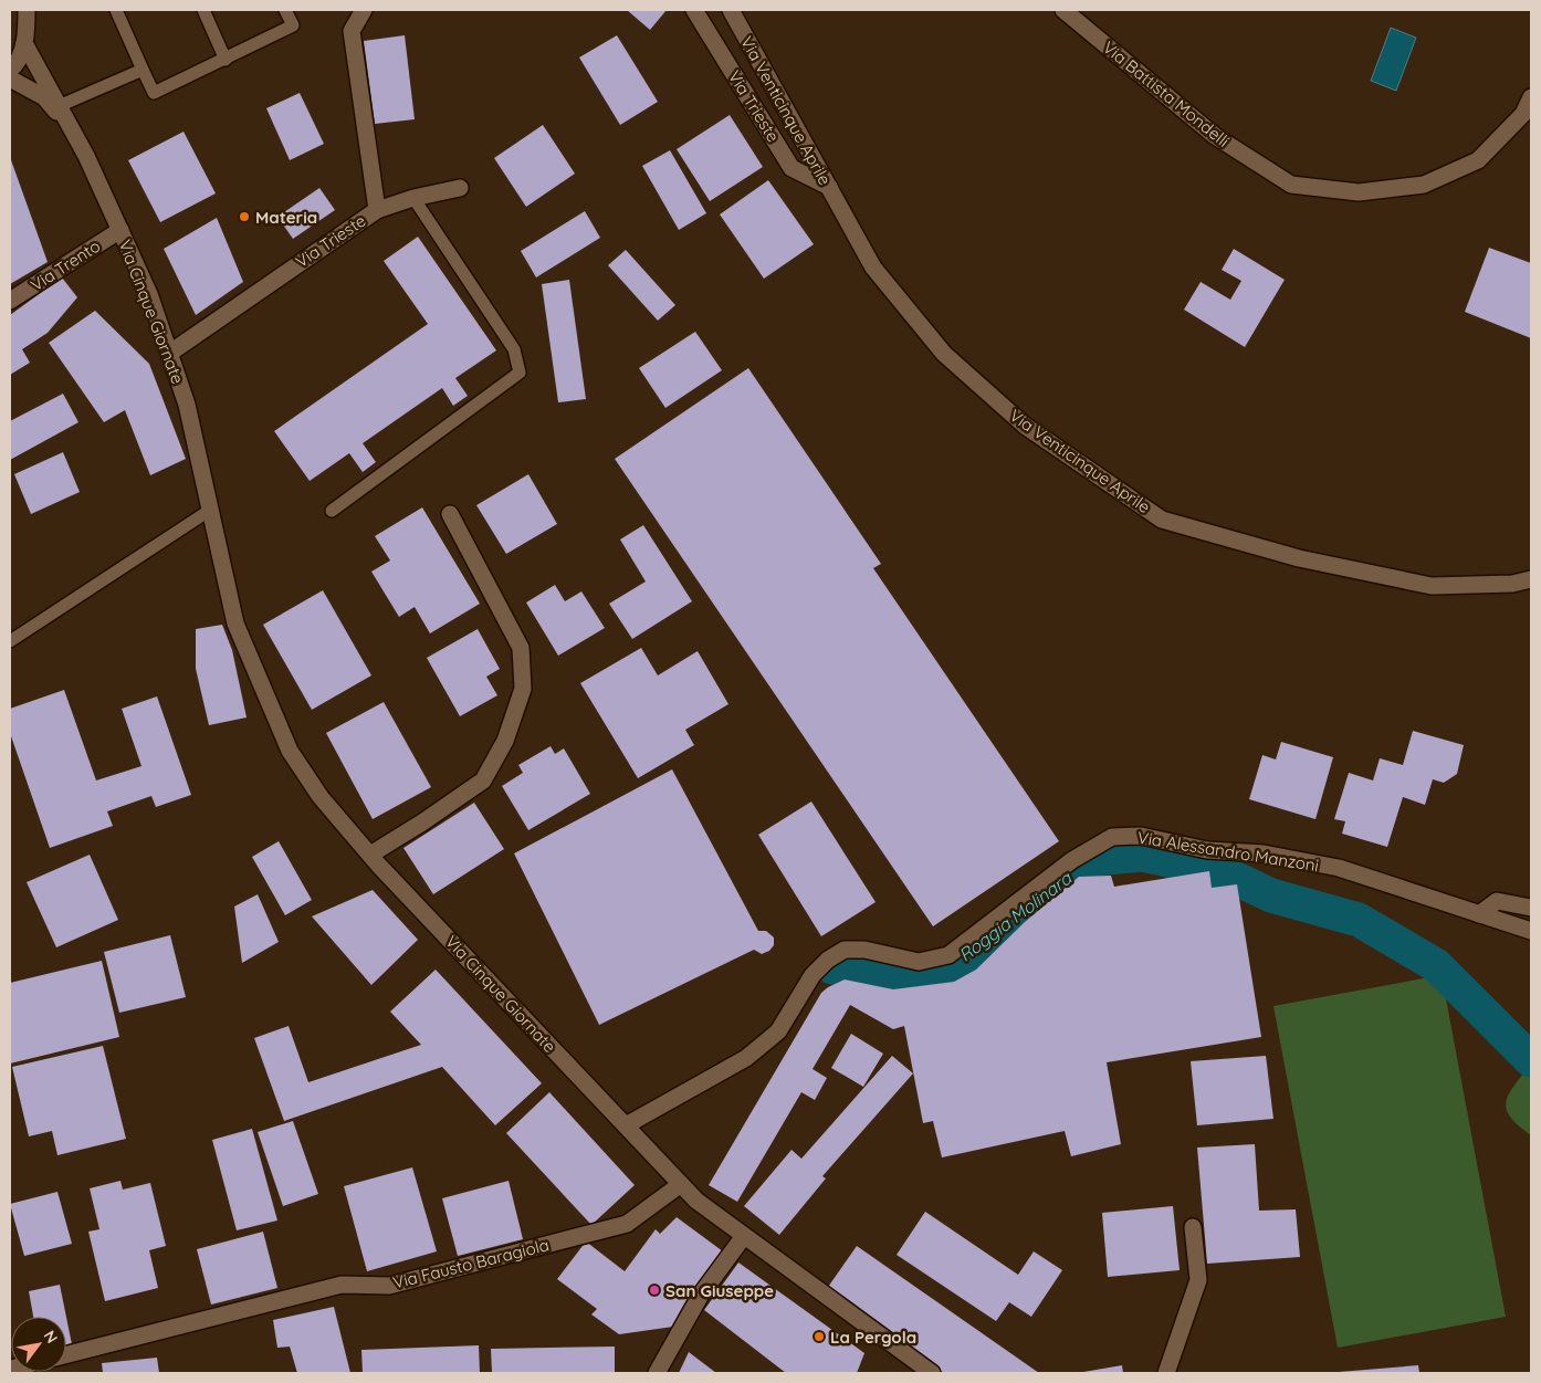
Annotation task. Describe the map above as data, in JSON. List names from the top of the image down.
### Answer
{
  "streets": {
    "street": [
      "Via Battista Mondelli",
      "Via Trieste",
      "Via Venticinque Aprile",
      "Via Trento",
      "Via Cinque Giornate",
      "Via Alessandro Manzoni",
      "Via Fausto Baragiola"
    ]
  },
  "crossings": [
    ["Via Trieste", "Via Venticinque Aprile"],
    ["Via Trieste", "Via Cinque Giornate"],
    ["Via Trento", "Via Cinque Giornate"],
    ["Via Cinque Giornate", "Via Alessandro Manzoni"],
    ["Via Cinque Giornate", "Via Fausto Baragiola"]
  ],
  "water": ["Roggia Molinara"],
  "places": ["Materia", "San Giuseppe", "La Pergola"],
  "north": "top right"
}
